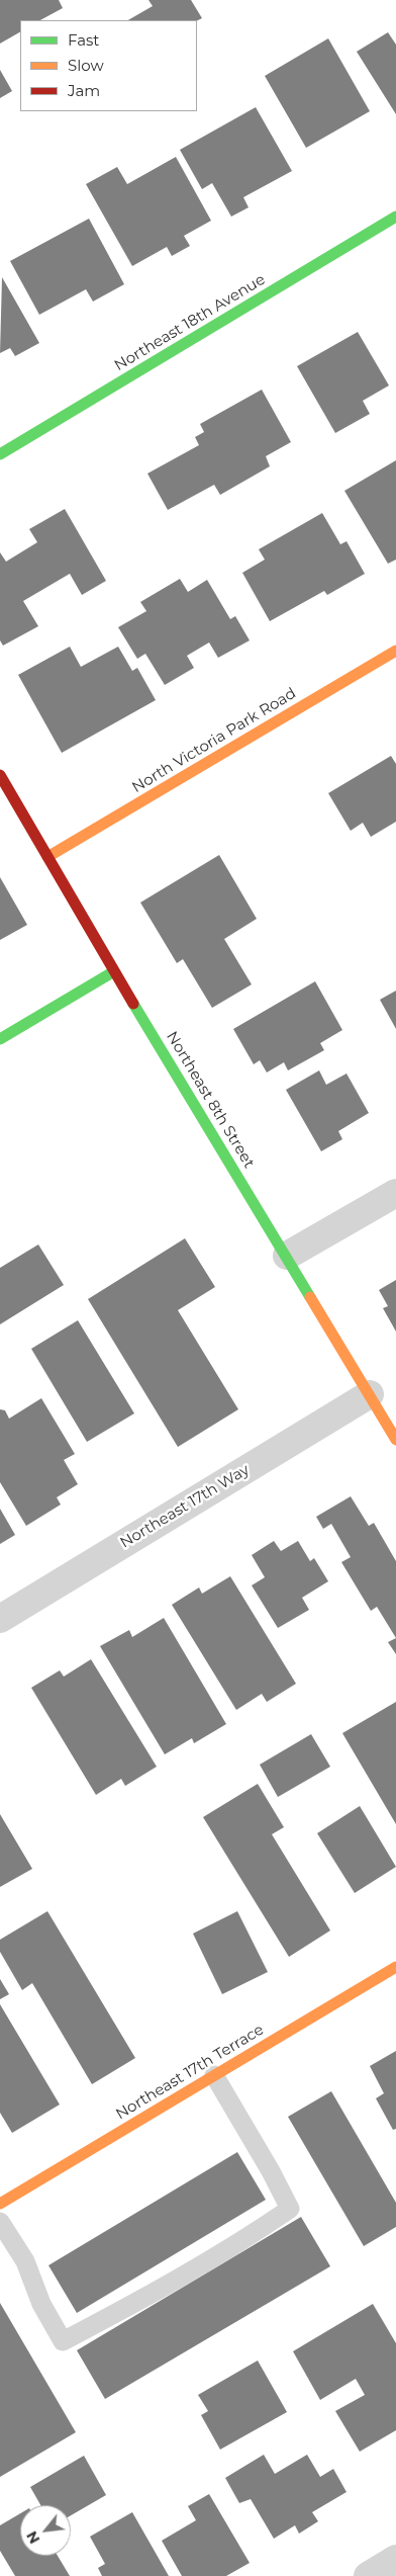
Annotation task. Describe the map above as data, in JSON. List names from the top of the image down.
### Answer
{
  "streets": {
    "street": [
      "Northeast 18th Avenue",
      "North Victoria Park Road",
      "Northeast 8th Street",
      "Northeast 17th Way",
      "Northeast 17th Terrace"
    ]
  },
  "crossings": [
    ["North Victoria Park Road", "Northeast 8th Street"],
    ["Northeast 8th Street", "Northeast 17th Way"]
  ],
  "legend": ["Fast", "Slow", "Jam"],
  "north": "bottom left"
}
